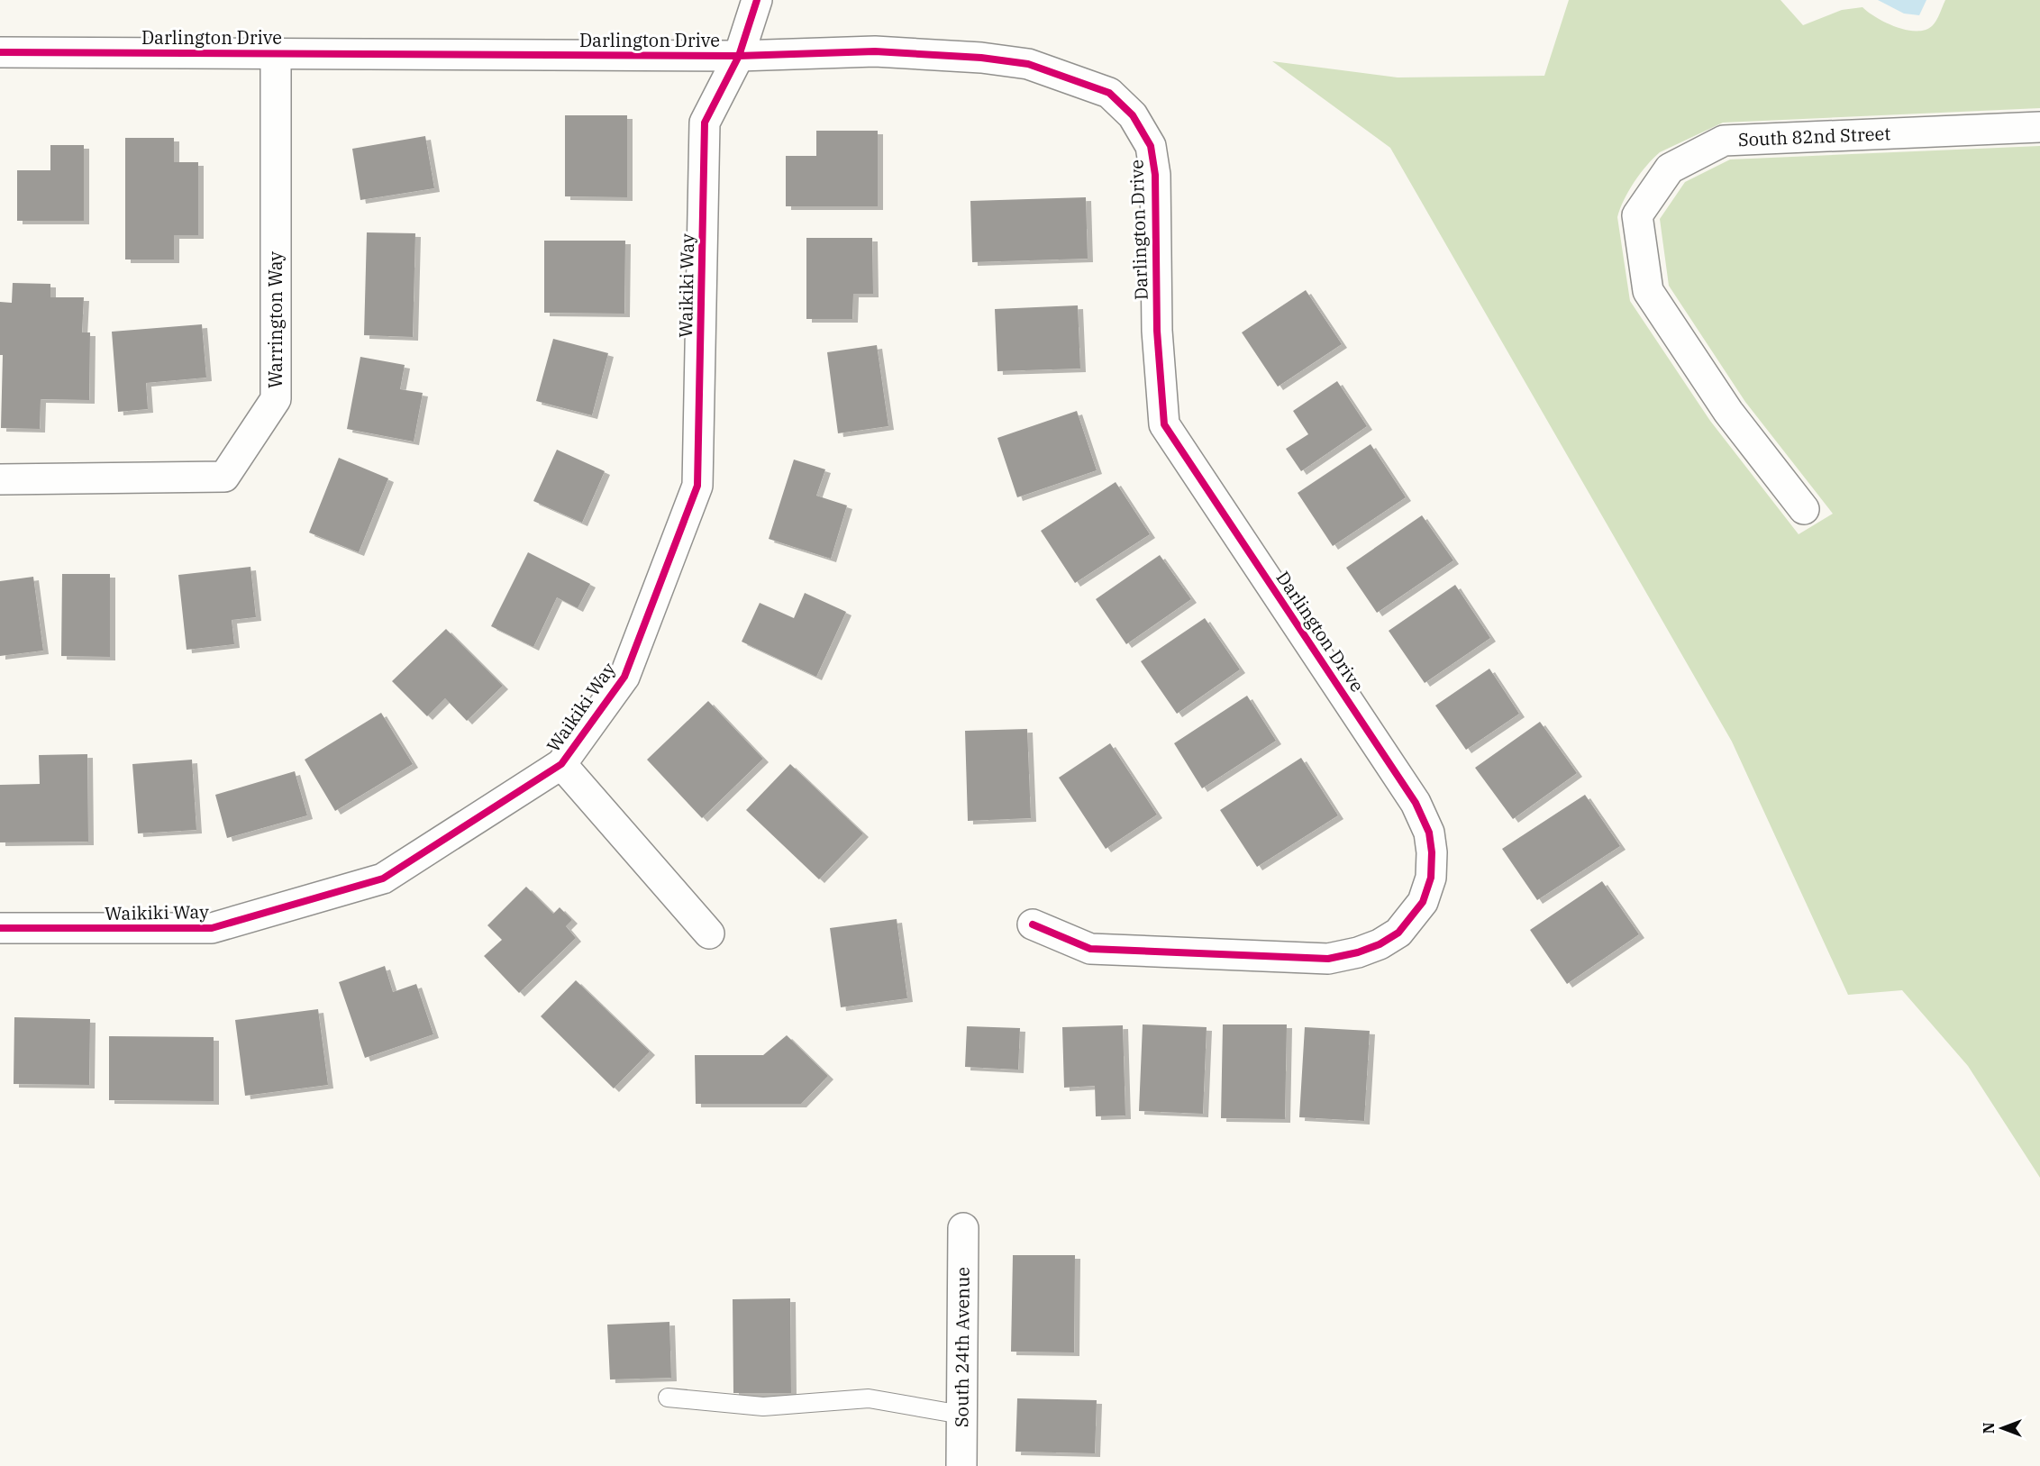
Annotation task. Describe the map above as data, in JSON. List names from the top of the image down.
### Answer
{
  "streets": {
    "street": [
      "Darlington Drive",
      "South 82nd Street",
      "Waikiki Way",
      "Warrington Way",
      "South 24th Avenue"
    ]
  },
  "crossings": [
    ["Darlington Drive", "Waikiki Way"],
    ["Darlington Drive", "Warrington Way"]
  ],
  "north": "left"
}
